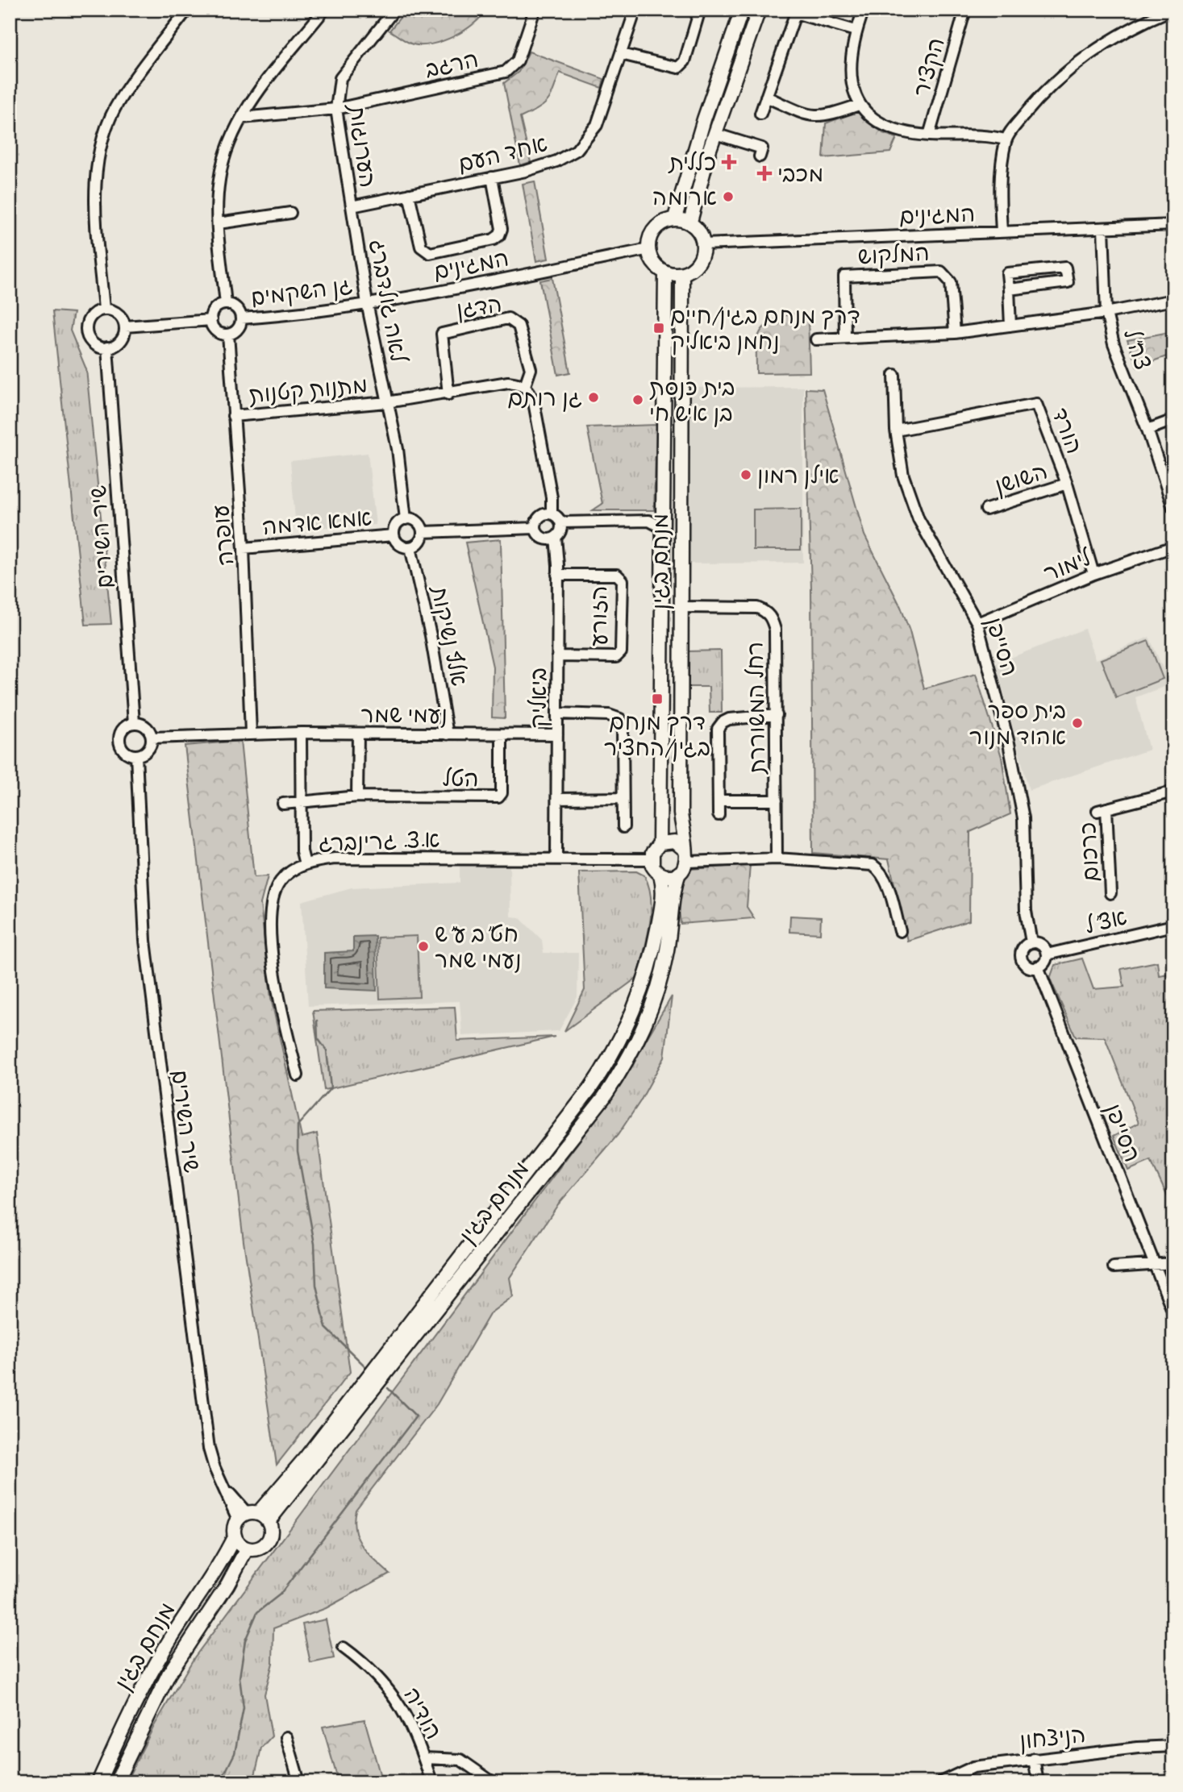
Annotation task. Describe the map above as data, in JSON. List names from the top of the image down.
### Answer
{
  "streets": {
    "main road": ["מנחם בגין"],
    "street": [
      "הרגב",
      "הקציר",
      "הערוגות",
      "אחד העם",
      "המגינים",
      "המלקוש",
      "גן השקמים",
      "לאה גולדברג",
      "הדגן",
      "צה\"ל",
      "מתנות קטנות",
      "הורד",
      "השושן",
      "אמא אדמה",
      "עופרה",
      "שיר השירים",
      "לימור",
      "הזורע",
      "אלף נשיקות",
      "הסייפן",
      "ביאליק",
      "רחל המשוררת",
      "נעמי שמר",
      "הטל",
      "א.צ. גרינברג",
      "כרכום",
      "אצ\"ל",
      "הודיה",
      "הניצחון"
    ]
  },
  "crossings": [
    ["הרגב", "הערוגות"],
    ["הערוגות", "אחד העם"],
    ["הערוגות", "לאה גולדברג"],
    ["אחד העם", "לאה גולדברג"],
    ["המגינים", "גן השקמים"],
    ["המגינים", "לאה גולדברג"],
    ["המגינים", "צה\"ל"],
    ["המגינים", "מנחם בגין"],
    ["גן השקמים", "לאה גולדברג"],
    ["גן השקמים", "עופרה"],
    ["לאה גולדברג", "מתנות קטנות"],
    ["מתנות קטנות", "עופרה"],
    ["הורד", "השושן"],
    ["הורד", "לימור"],
    ["הורד", "הסייפן"],
    ["אמא אדמה", "עופרה"],
    ["אמא אדמה", "אלף נשיקות"],
    ["עופרה", "נעמי שמר"],
    ["שיר השירים", "מנחם בגין"],
    ["שיר השירים", "נעמי שמר"],
    ["מנחם בגין", "רחל המשוררת"],
    ["מנחם בגין", "א.צ. גרינברג"],
    ["לימור", "הסייפן"],
    ["הזורע", "ביאליק"],
    ["אלף נשיקות", "נעמי שמר"],
    ["הסייפן", "אצ\"ל"],
    ["ביאליק", "נעמי שמר"],
    ["ביאליק", "א.צ. גרינברג"],
    ["נעמי שמר", "הטל"]
  ],
  "places": {
    "health": ["כללית", "מכבי"],
    "other": [
      "ארומה",
      "גן רותם",
      "בית כנסת בן איש חי",
      "אילן רמון",
      "בית ספר אהוד מנור",
      "חט\"ב ע\"ש נעמי שמר"
    ],
    "transit": ["דרך מנחם בגין/חיים נחמן ביאליק", "דרך מנחם בגין/החציר"]
  }
}
